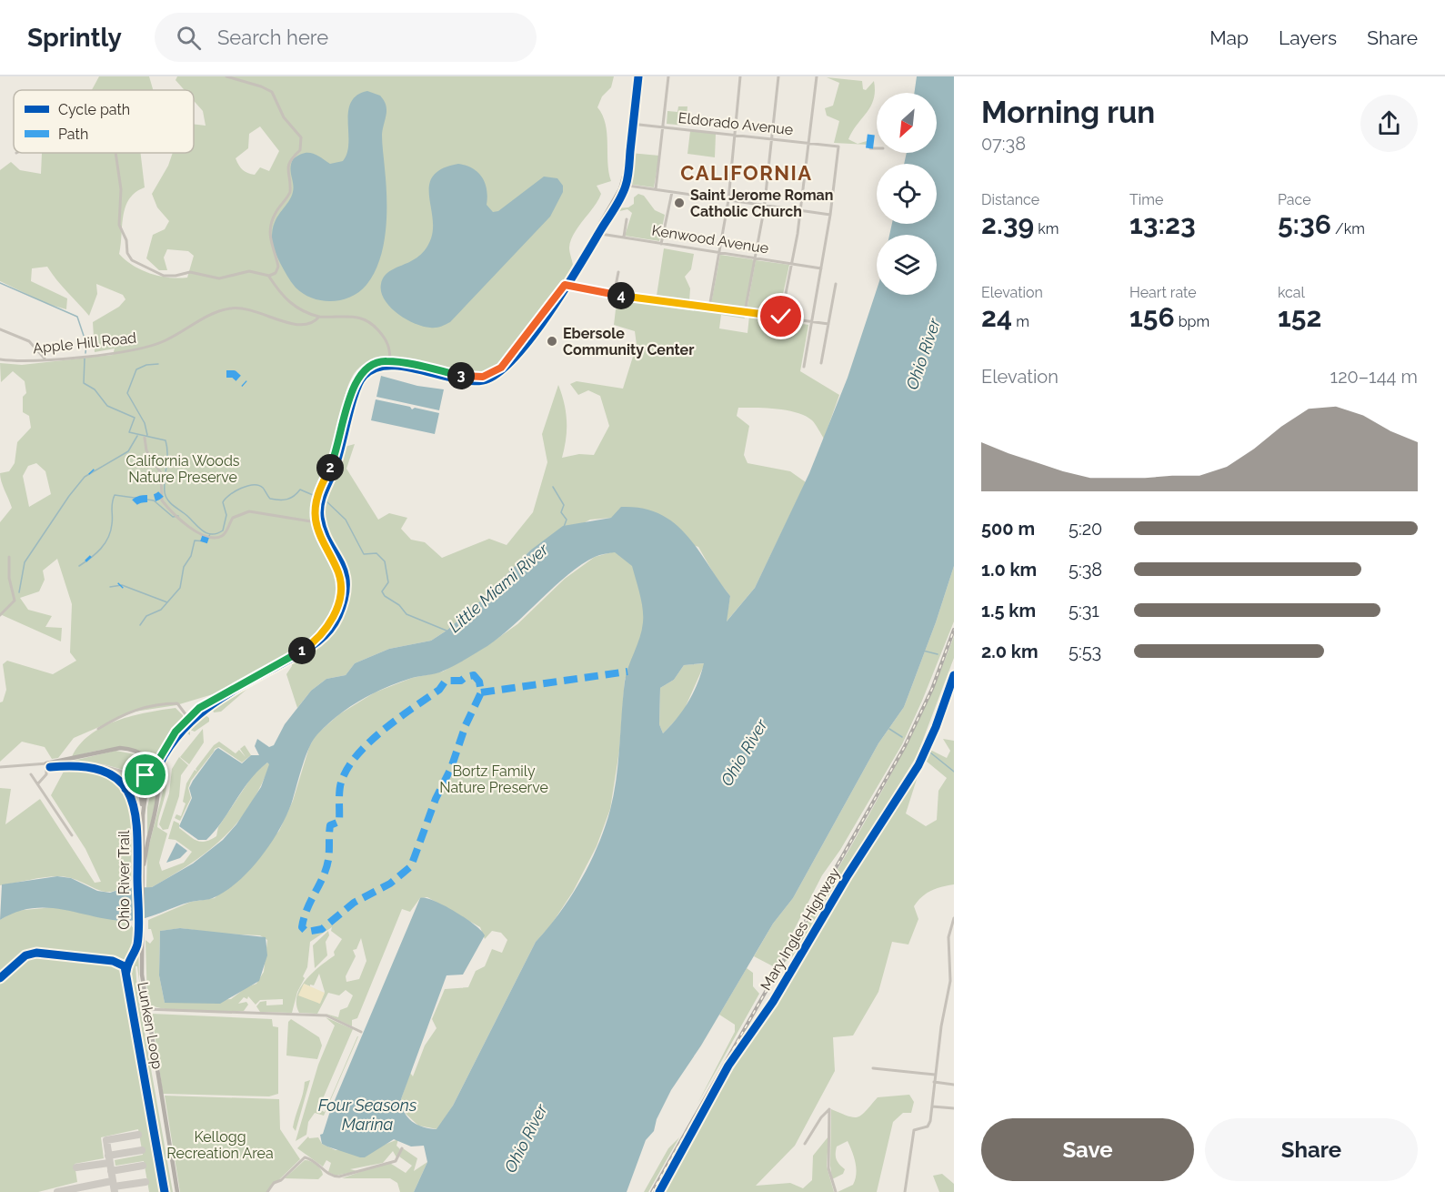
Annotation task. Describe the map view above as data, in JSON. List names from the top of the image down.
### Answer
{
  "streets": {
    "street": [
      "Eldorado Avenue",
      "Kenwood Avenue",
      "Apple Hill Road",
      "Mary Ingles Highway"
    ],
    "cycle path": ["Ohio River Trail", "Lunken Loop"]
  },
  "districts": ["CALIFORNIA"],
  "water": ["Ohio River", "Little Miami River", "Four Seasons Marina"],
  "parks": ["California Woods Nature Preserve", "Bortz Family Nature Preserve", "Kellogg Recreation Area"],
  "places": ["Saint Jerome Roman Catholic Church", "Ebersole Community Center"],
  "legend": ["Cycle path", "Path"],
  "north": "bottom left",
  "page": {
    "header": "Sprintly",
    "search": "Search here",
    "nav": ["Map", "Layers", "Share"],
    "heading": ["Morning run", "07:38"],
    "stats": [
      ["Distance", "2.39 km"],
      ["Time", "13:23"],
      ["Pace", "5:36 /km"],
      ["Elevation", "24 m"],
      ["Heart rate", "156 bpm"],
      ["kcal", "152"]
    ],
    "pins": [
      "4",
      "3",
      "2",
      "1"
    ],
    "chart": ["Elevation", "120–144 m"],
    "list": [
      {
        "name": "500 m",
        "note": "5:20"
      },
      {
        "name": "1.0 km",
        "note": "5:38"
      },
      {
        "name": "1.5 km",
        "note": "5:31"
      },
      {
        "name": "2.0 km",
        "note": "5:53"
      }
    ],
    "buttons": ["Save", "Share"]
  }
}
